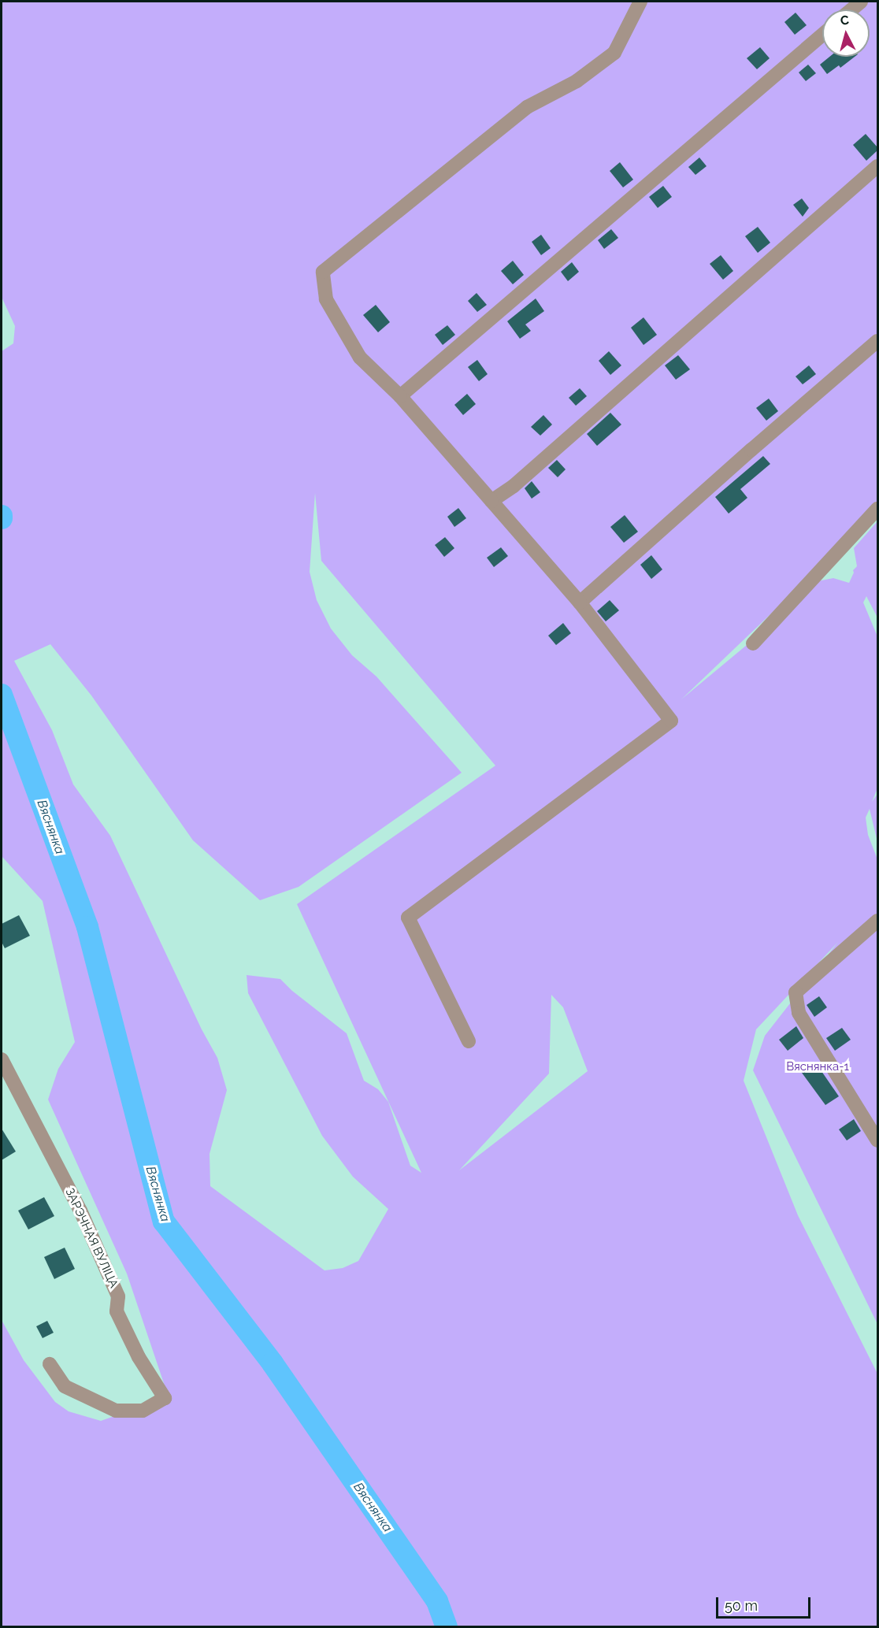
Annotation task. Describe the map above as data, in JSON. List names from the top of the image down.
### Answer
{
  "streets": {
    "street": ["ЗАРЭЧНАЯ ВУЛІЦА"]
  },
  "water": ["Вяснянка"],
  "parks": ["Вяснянка-1"],
  "scale_bar": "50 m",
  "north": "top"
}
